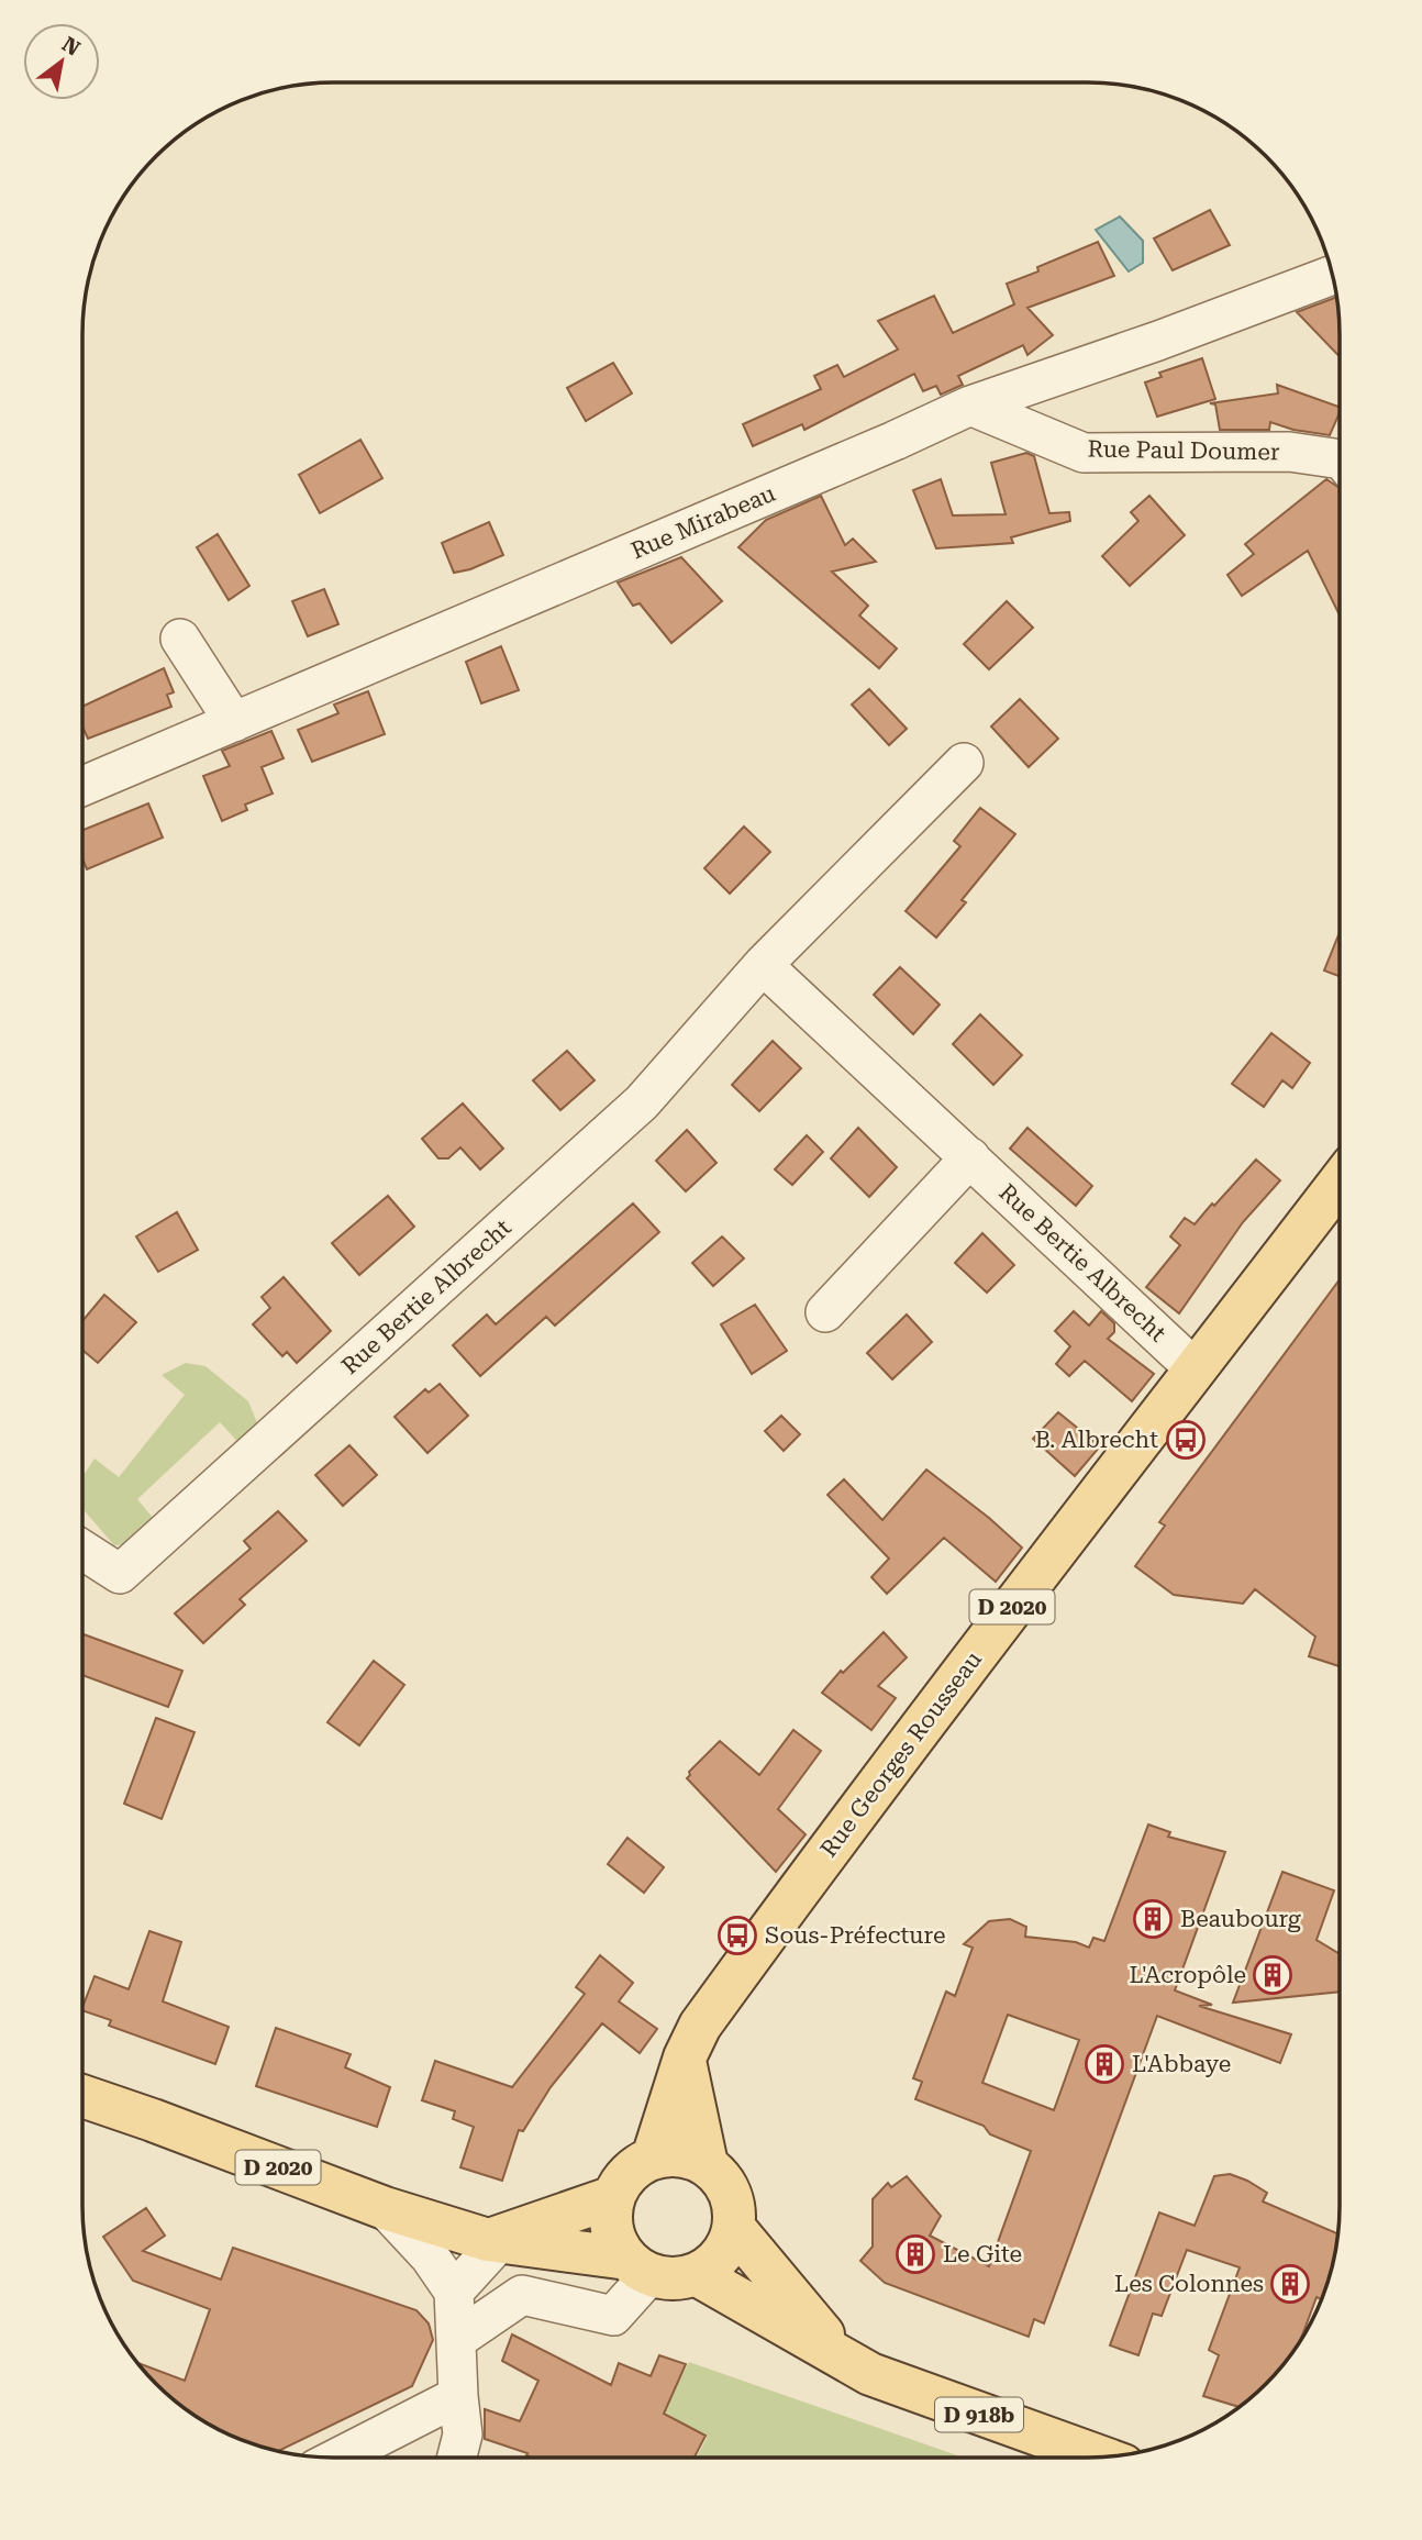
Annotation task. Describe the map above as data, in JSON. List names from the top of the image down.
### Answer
{
  "streets": {
    "main road": ["D 2020", "Rue Georges Rousseau", "D 918b"],
    "street": ["Rue Paul Doumer", "Rue Mirabeau", "Rue Bertie Albrecht"]
  },
  "crossings": [
    ["Rue Paul Doumer", "Rue Mirabeau"],
    ["Rue Bertie Albrecht", "Rue Georges Rousseau"],
    ["D 2020", "Rue Georges Rousseau"],
    ["D 2020", "D 918b"],
    ["Rue Georges Rousseau", "D 918b"]
  ],
  "places": {
    "bus stop": ["B. Albrecht", "Sous-Préfecture"],
    "building": [
      "Beaubourg",
      "L'Acropôle",
      "L'Abbaye",
      "Le Gite",
      "Les Colonnes"
    ]
  },
  "north": "top right"
}
